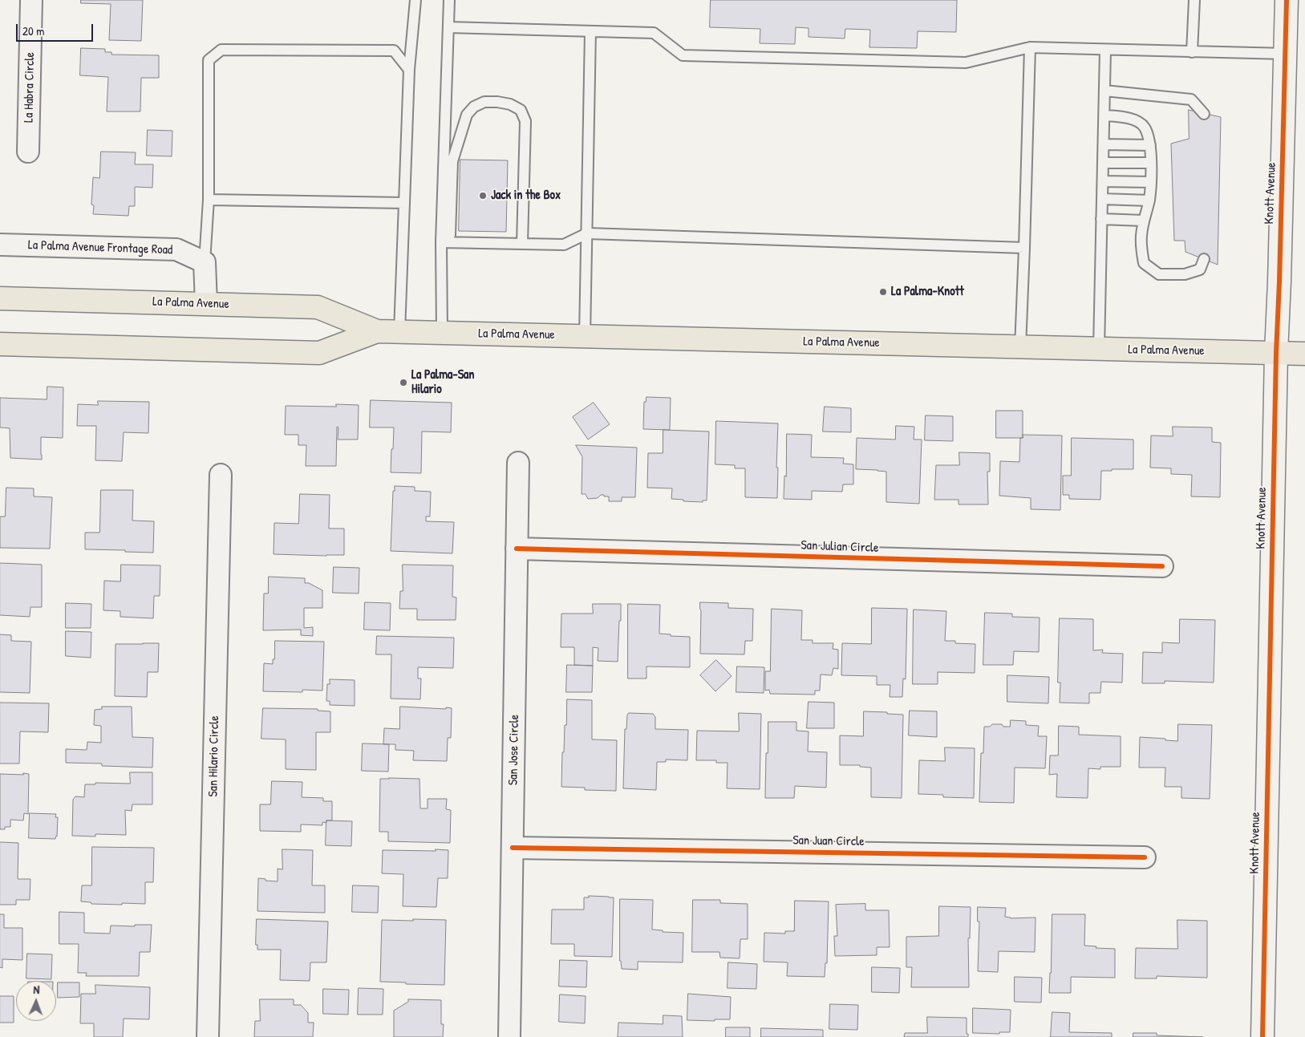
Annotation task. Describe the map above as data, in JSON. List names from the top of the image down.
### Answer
{
  "streets": {
    "main road": ["Knott Avenue", "La Palma Avenue"],
    "street": [
      "La Habra Circle",
      "La Palma Avenue Frontage Road",
      "San Julian Circle",
      "San Jose Circle",
      "San Hilario Circle",
      "San Juan Circle"
    ]
  },
  "crossings": [
    ["Knott Avenue", "La Palma Avenue"],
    ["San Julian Circle", "San Jose Circle"],
    ["San Jose Circle", "San Juan Circle"]
  ],
  "places": ["Jack in the Box", "La Palma-Knott", "La Palma-San Hilario"],
  "scale_bar": "20 m",
  "north": "top"
}
